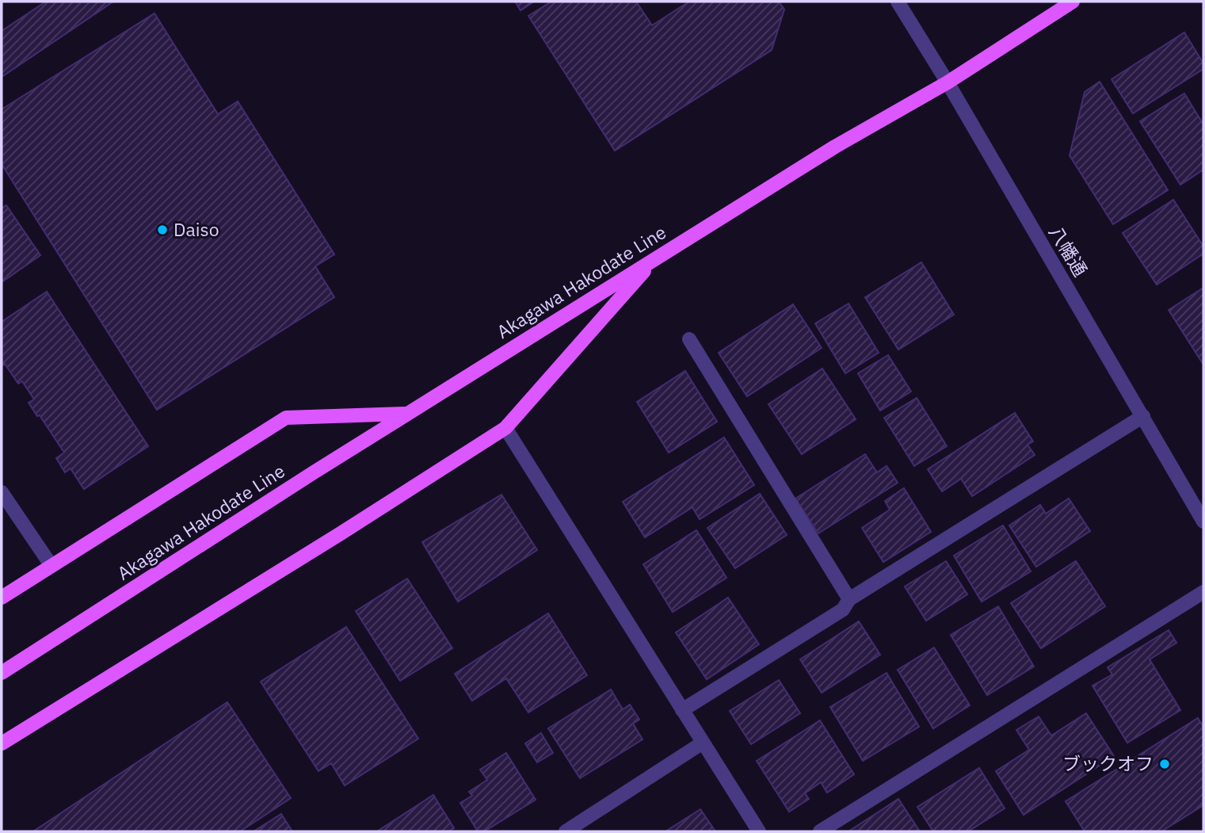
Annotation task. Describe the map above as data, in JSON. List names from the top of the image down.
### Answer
{
  "streets": {
    "main road": ["Akagawa Hakodate Line"],
    "street": ["八幡通"]
  },
  "crossings": [
    ["八幡通", "Akagawa Hakodate Line"]
  ],
  "places": ["Daiso", "ブックオフ"]
}
